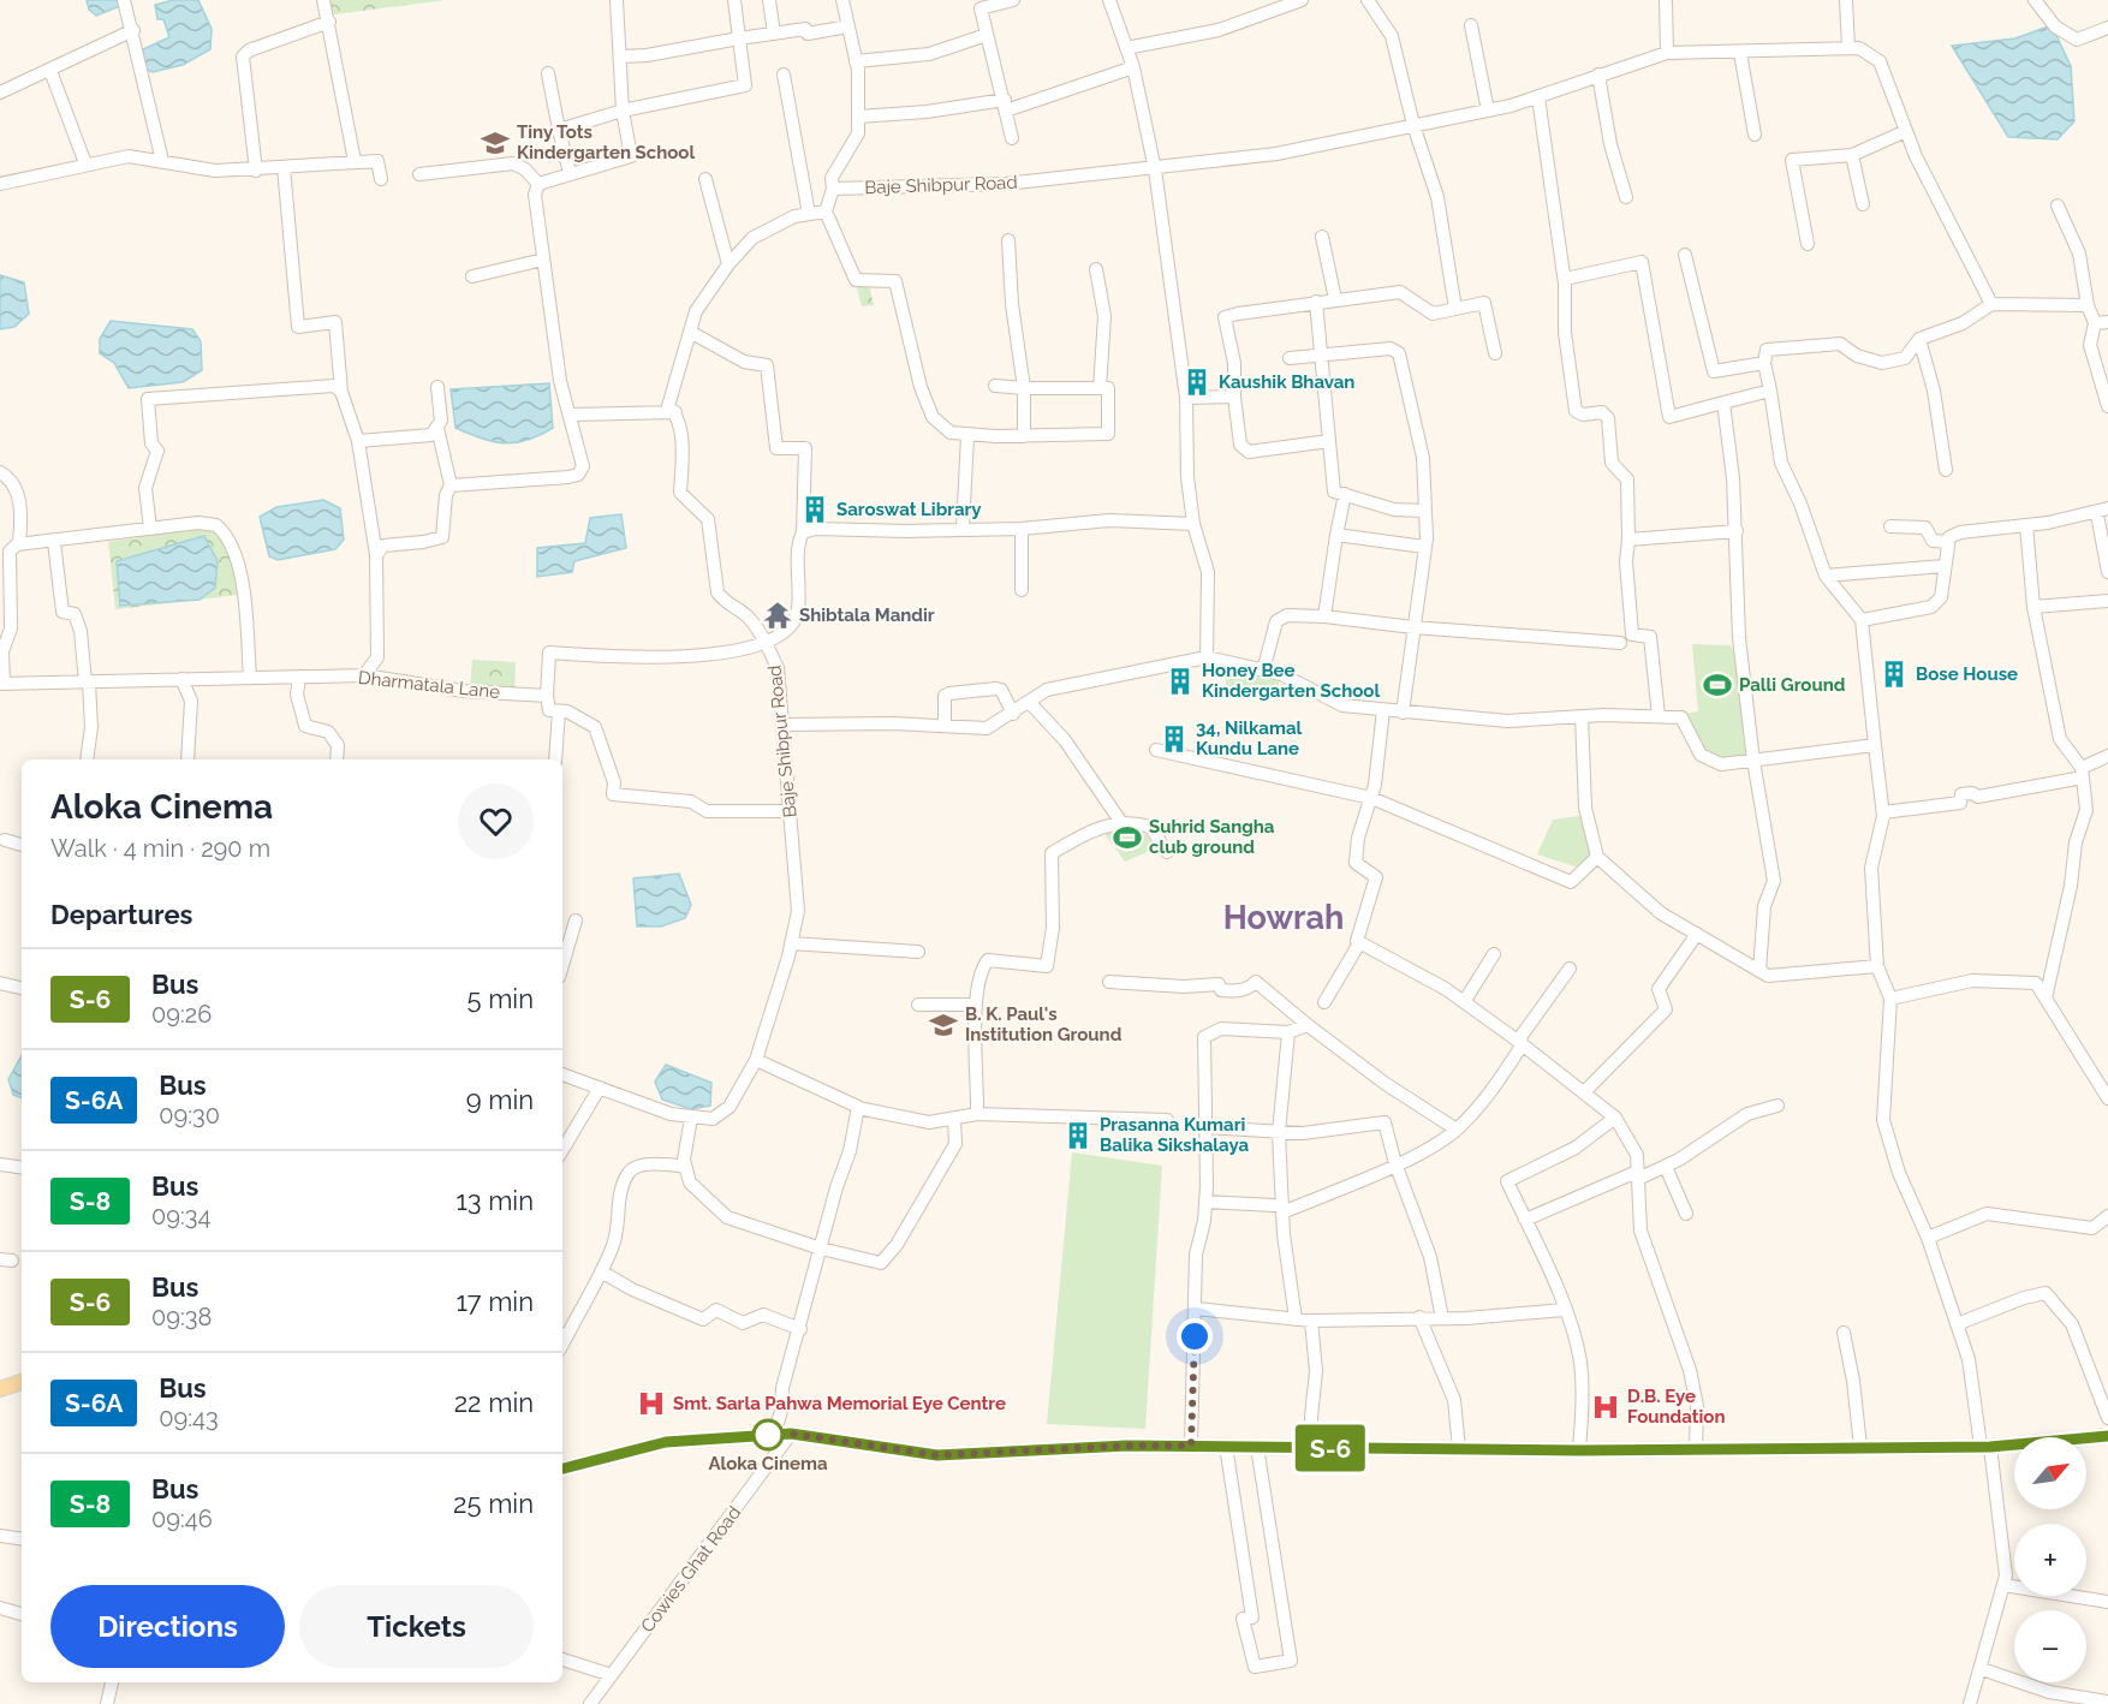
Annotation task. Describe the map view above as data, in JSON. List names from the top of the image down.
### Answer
{
  "streets": {
    "street": ["Baje Shibpur Road", "Dharmatala Lane", "Cowies Ghat Road"]
  },
  "districts": ["Howrah"],
  "places": {
    "school or university": ["Tiny Tots Kindergarten School", "B. K. Paul's Institution Ground"],
    "building": [
      "Kaushik Bhavan",
      "Saroswat Library",
      "Bose House",
      "Honey Bee Kindergarten School",
      "34, Nilkamal Kundu Lane",
      "Prasanna Kumari Balika Sikshalaya"
    ],
    "temple": ["Shibtala Mandir"],
    "sports": ["Palli Ground", "Suhrid Sangha club ground"],
    "hospital": ["Smt. Sarla Pahwa Memorial Eye Centre", "D.B. Eye Foundation"],
    "other": ["Aloka Cinema"]
  },
  "lines": ["bus line S-6"],
  "north": "top right",
  "page": {
    "on_map": "S-6",
    "heading": [
      ["Aloka Cinema", "Walk · 4 min · 290 m"],
      "Departures"
    ],
    "list": [
      {
        "mark": "S-6",
        "name": "Bus",
        "note": "09:26",
        "value": "5 min"
      },
      {
        "mark": "S-6A",
        "name": "Bus",
        "note": "09:30",
        "value": "9 min"
      },
      {
        "mark": "S-8",
        "name": "Bus",
        "note": "09:34",
        "value": "13 min"
      },
      {
        "mark": "S-6",
        "name": "Bus",
        "note": "09:38",
        "value": "17 min"
      },
      {
        "mark": "S-6A",
        "name": "Bus",
        "note": "09:43",
        "value": "22 min"
      },
      {
        "mark": "S-8",
        "name": "Bus",
        "note": "09:46",
        "value": "25 min"
      }
    ],
    "map_buttons": ["+", "−"],
    "buttons": ["Directions", "Tickets"]
  }
}
